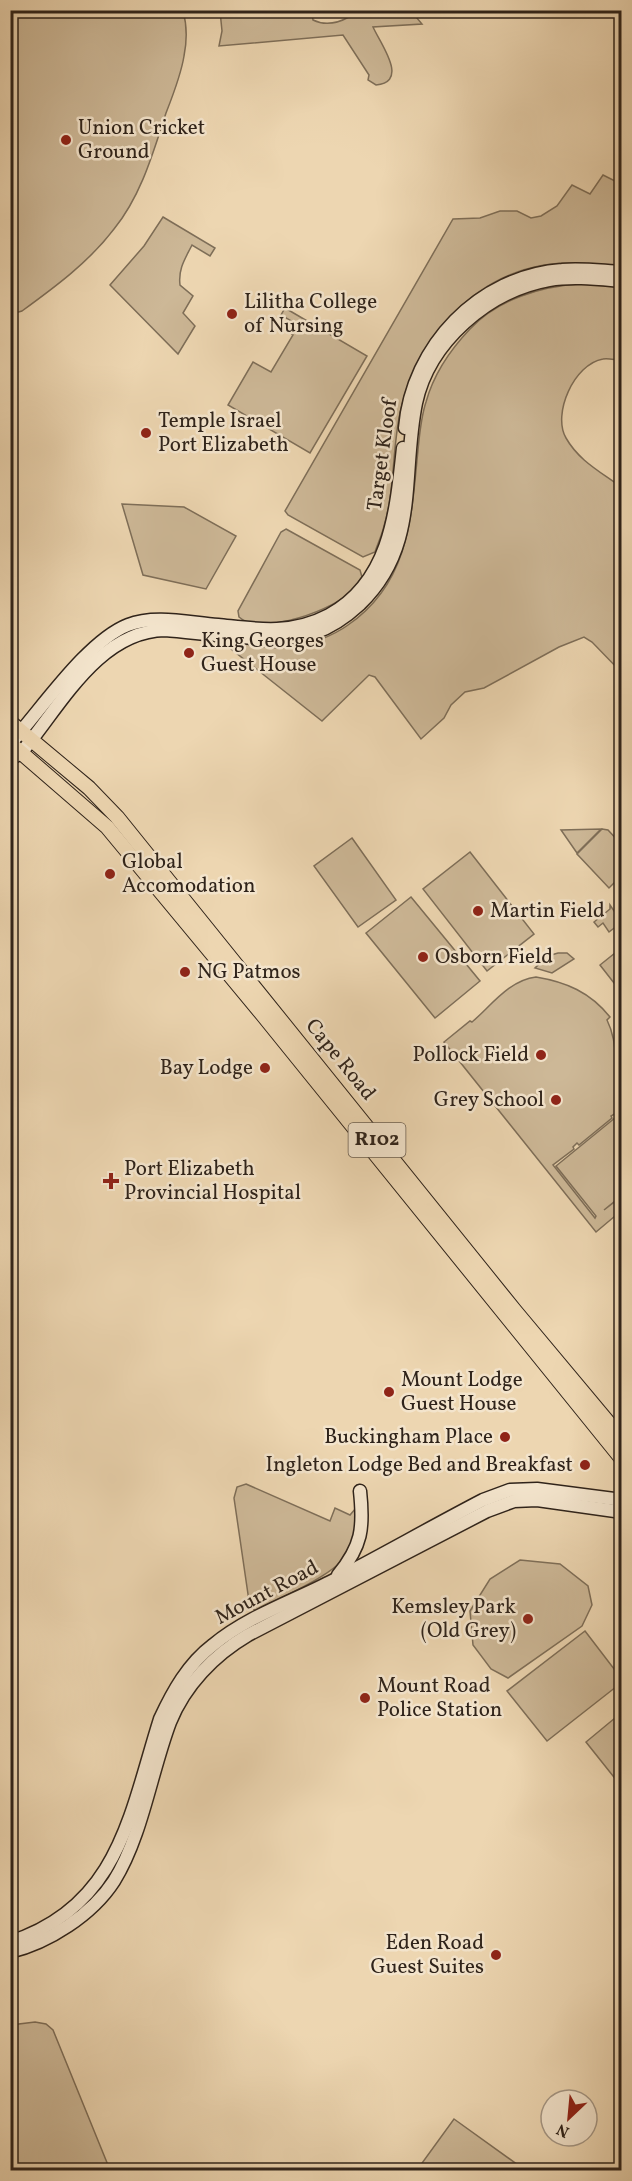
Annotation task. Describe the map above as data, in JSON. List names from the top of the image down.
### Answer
{
  "streets": {
    "main road": [
      "Target Kloof",
      "Cape Road",
      "R102",
      "Mount Road"
    ]
  },
  "places": {
    "other": [
      "Union Cricket Ground",
      "Lilitha College of Nursing",
      "Temple Israel Port Elizabeth",
      "King Georges Guest House",
      "Global Accomodation",
      "Martin Field",
      "Osborn Field",
      "NG Patmos",
      "Pollock Field",
      "Bay Lodge",
      "Grey School",
      "Mount Lodge Guest House",
      "Buckingham Place",
      "Ingleton Lodge Bed and Breakfast",
      "Kemsley Park (Old Grey)",
      "Mount Road Police Station",
      "Eden Road Guest Suites"
    ],
    "health": ["Port Elizabeth Provincial Hospital"]
  },
  "north": "bottom left"
}
